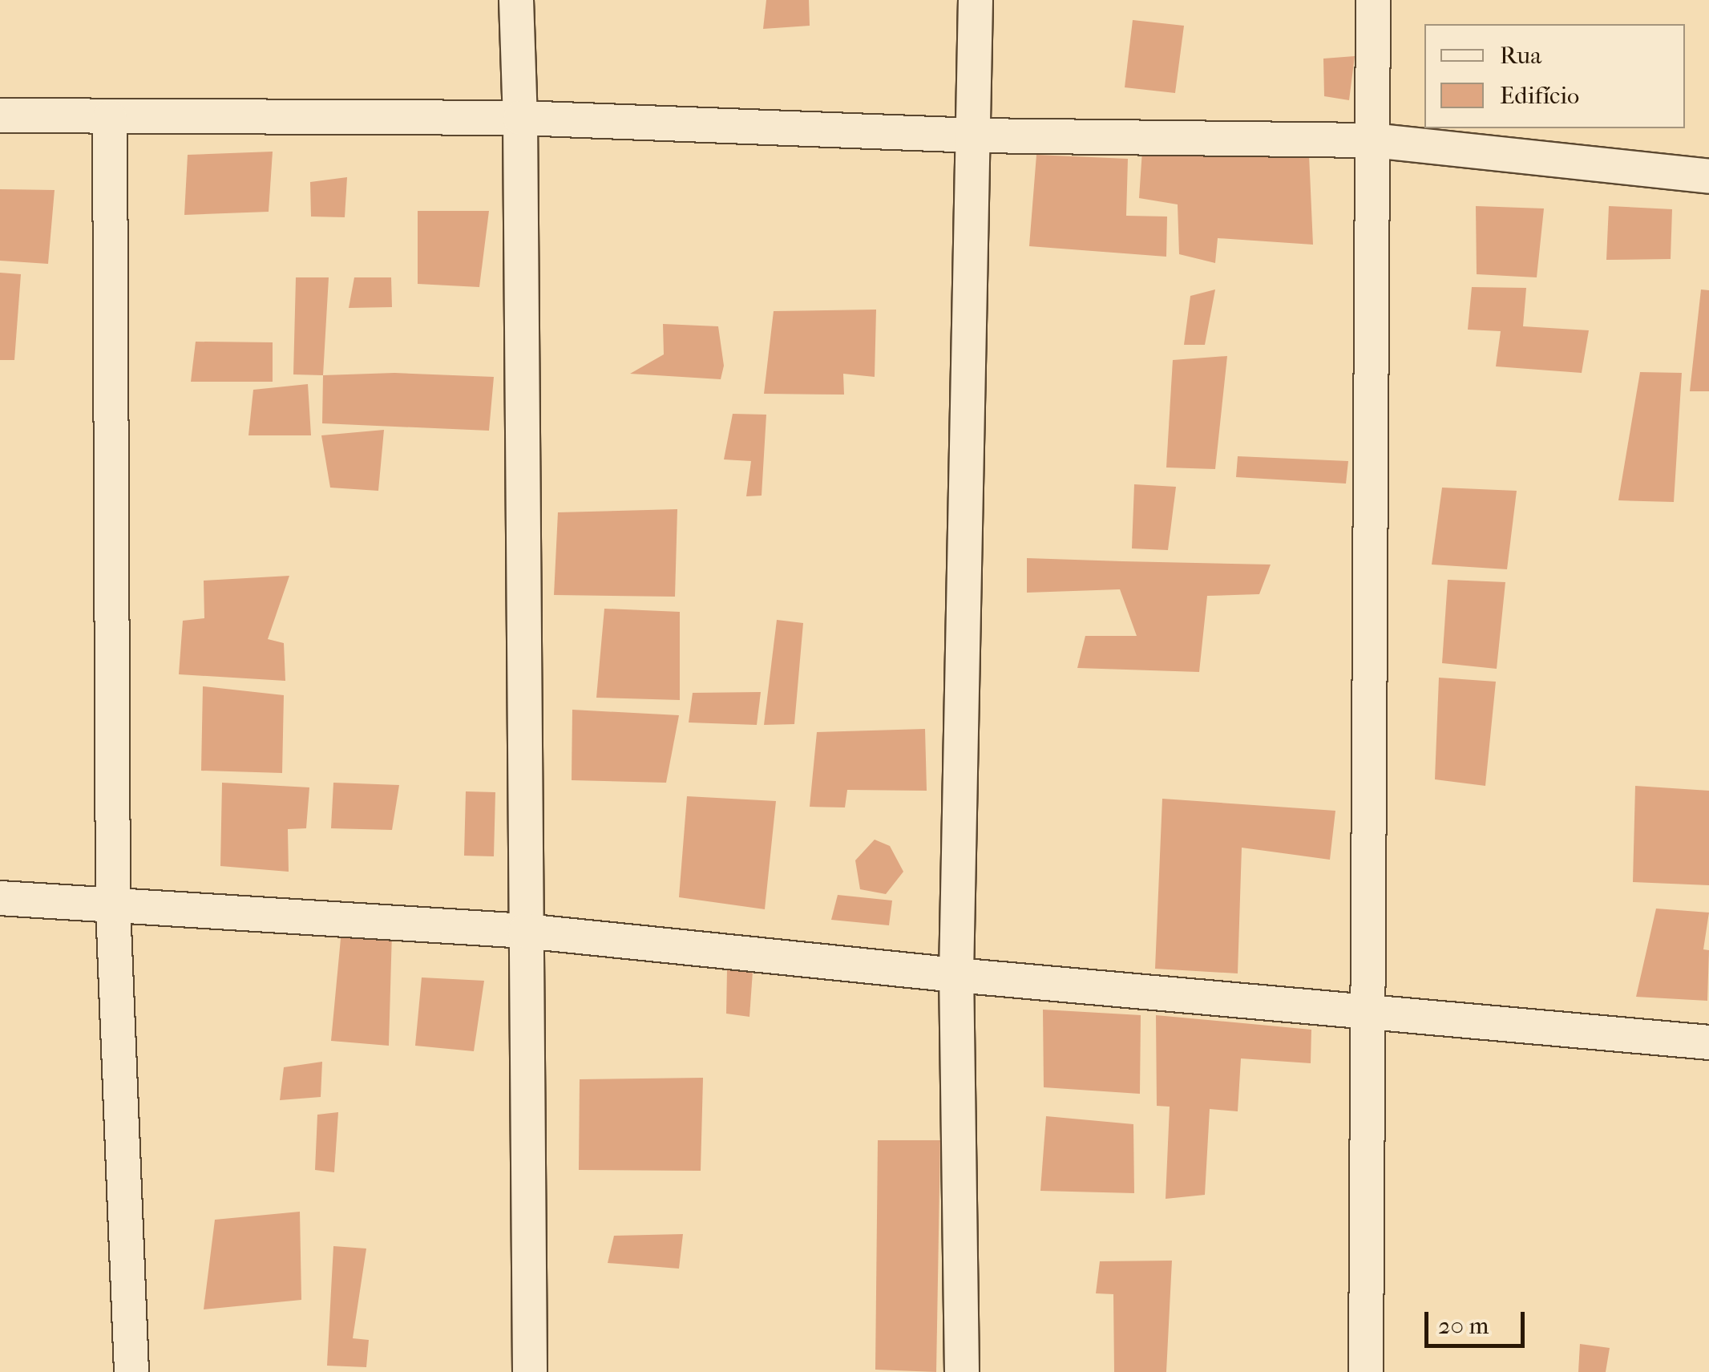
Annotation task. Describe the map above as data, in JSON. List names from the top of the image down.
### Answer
{
  "legend": ["Rua", "Edifício"],
  "scale_bar": "20 m"
}
